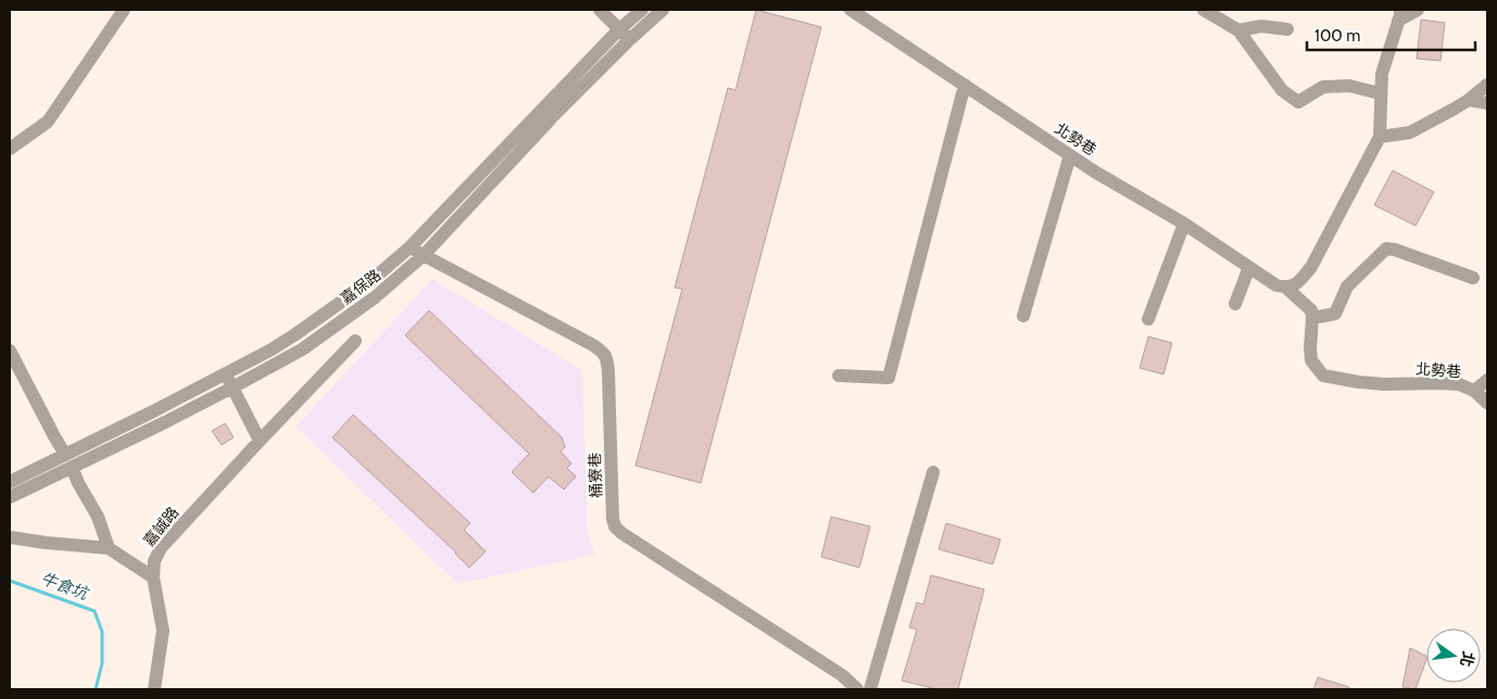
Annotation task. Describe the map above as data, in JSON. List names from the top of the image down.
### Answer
{
  "streets": {
    "street": [
      "北勢巷",
      "嘉保路",
      "桶寮巷",
      "嘉誠路"
    ]
  },
  "crossings": [
    ["嘉保路", "桶寮巷"]
  ],
  "water": ["牛食坑"],
  "scale_bar": "100 m",
  "north": "right"
}
